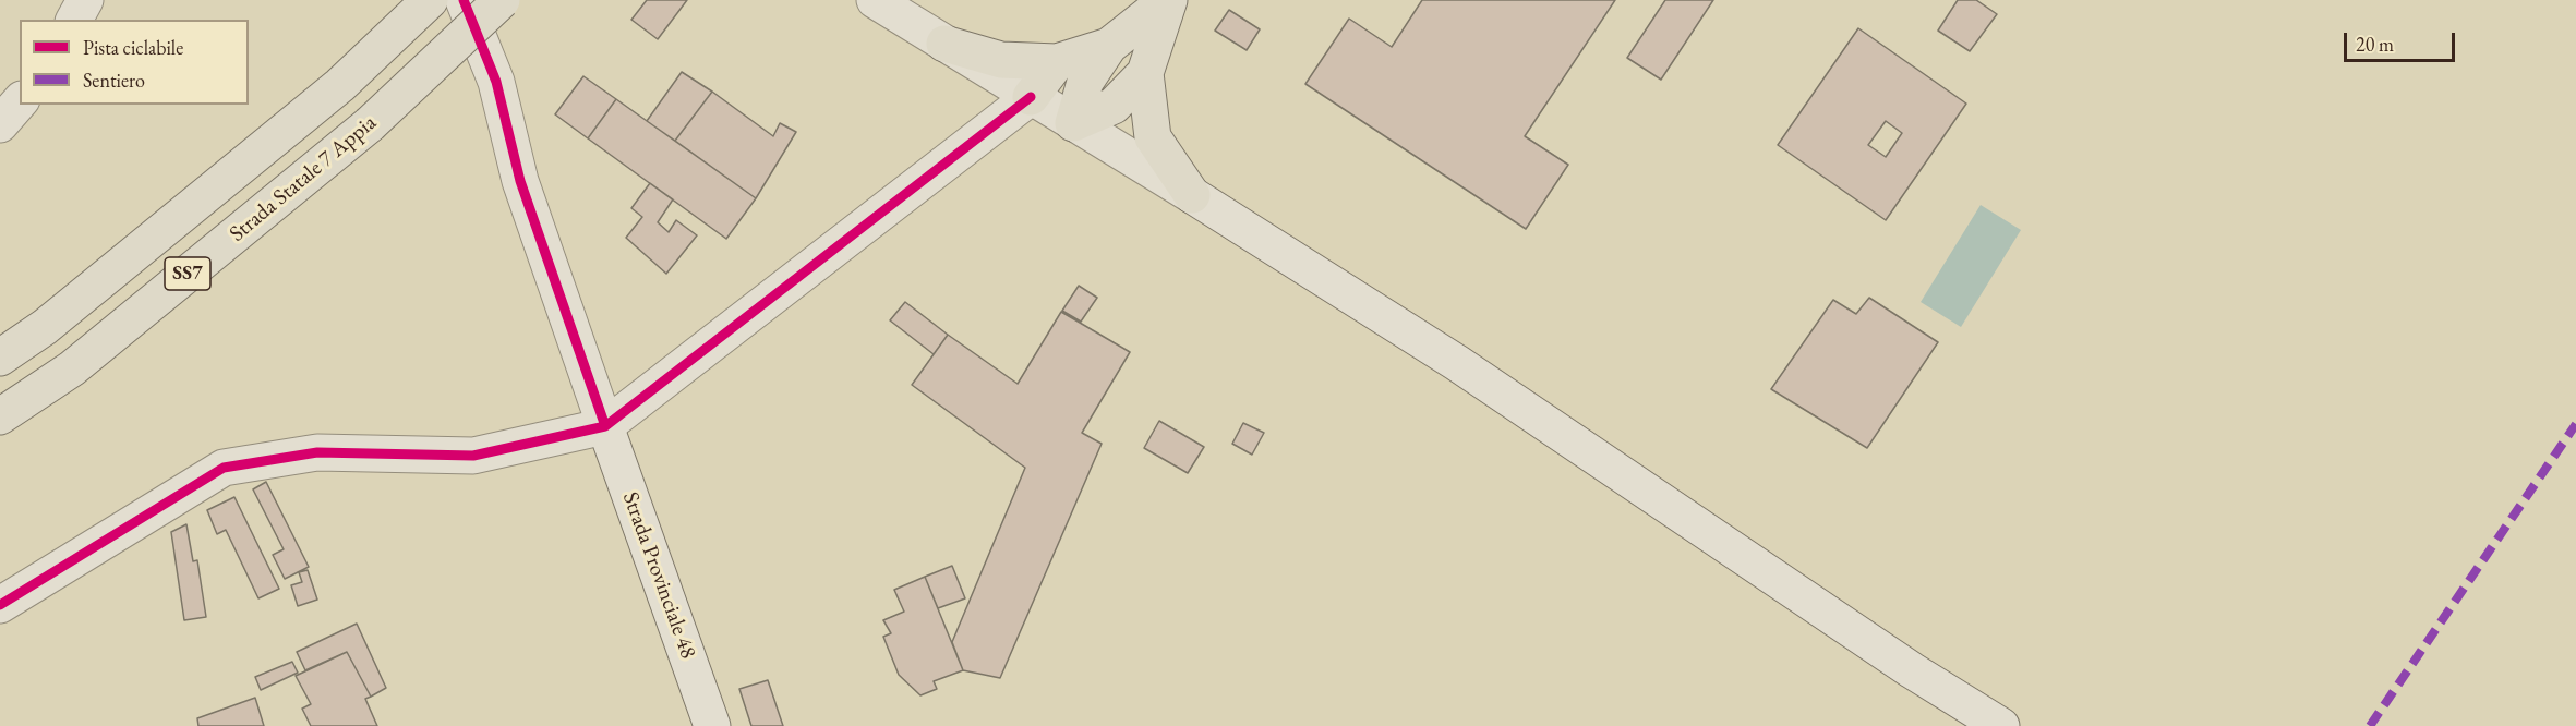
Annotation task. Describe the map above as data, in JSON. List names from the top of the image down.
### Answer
{
  "streets": {
    "highway": ["Strada Statale 7 Appia", "SS7"],
    "street": ["Strada Provinciale 48"]
  },
  "legend": ["Pista ciclabile", "Sentiero"],
  "scale_bar": "20 m"
}
